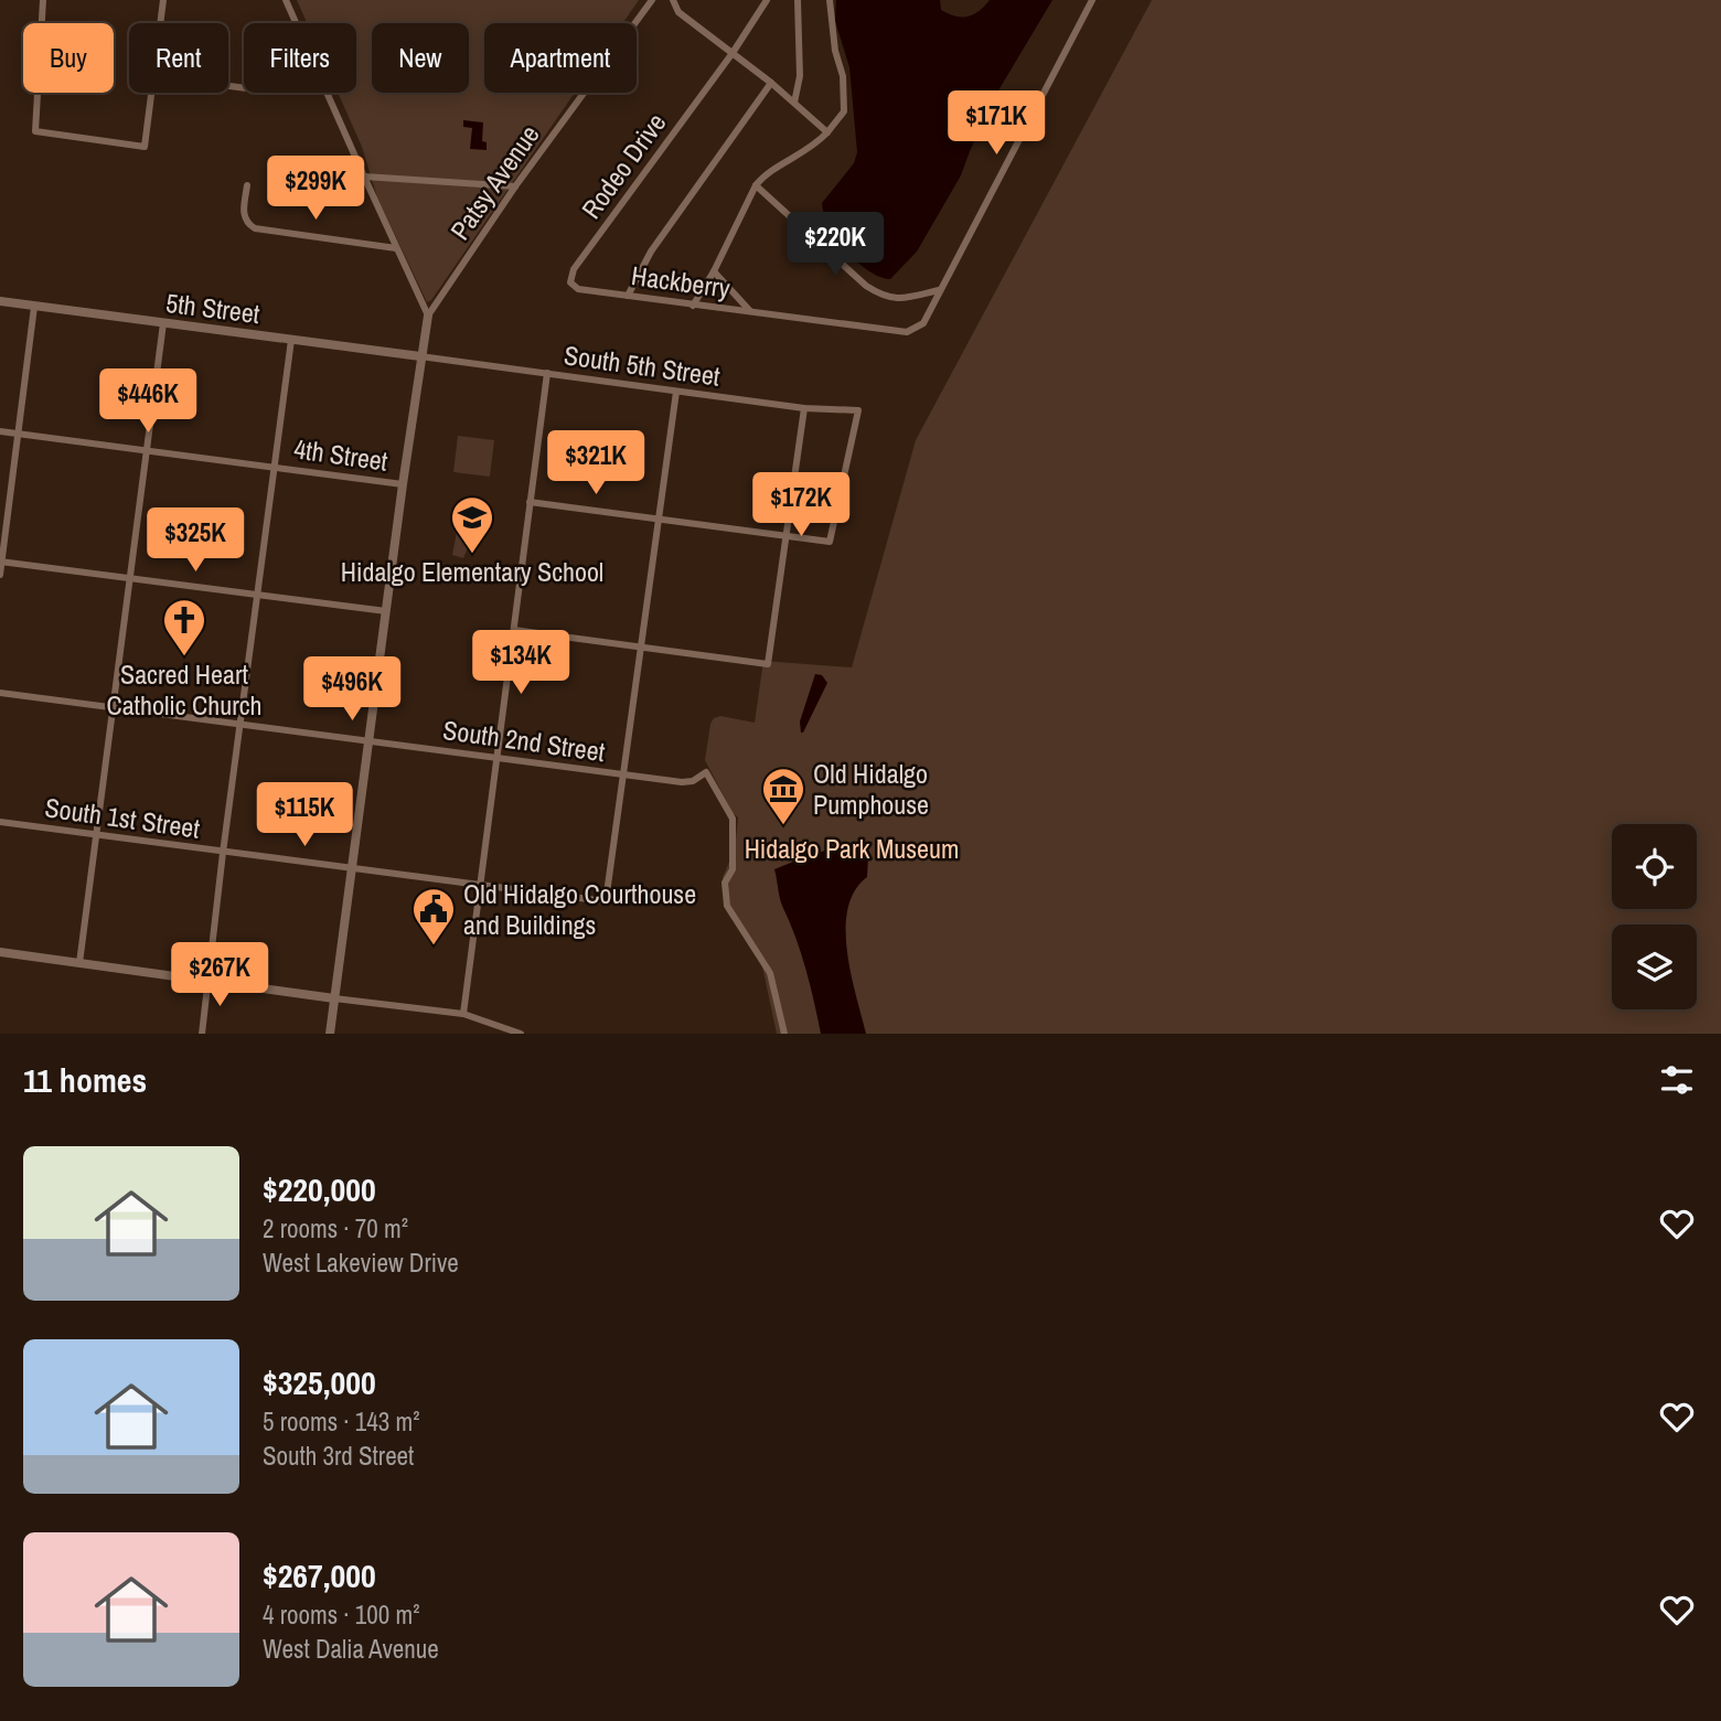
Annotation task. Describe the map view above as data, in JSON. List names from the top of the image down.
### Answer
{
  "streets": {
    "street": [
      "Rodeo Drive",
      "Patsy Avenue",
      "Hackberry",
      "5th Street",
      "South 5th Street",
      "4th Street",
      "South 2nd Street",
      "South 1st Street"
    ]
  },
  "crossings": [
    ["Rodeo Drive", "Hackberry"],
    ["5th Street", "South 5th Street"],
    ["South 2nd Street", "South 1st Street"]
  ],
  "parks": ["Hidalgo Park Museum"],
  "places": {
    "school or university": ["Hidalgo Elementary School"],
    "church": ["Sacred Heart Catholic Church"],
    "museum": ["Old Hidalgo Pumphouse"],
    "public building": ["Old Hidalgo Courthouse and Buildings"]
  },
  "page": {
    "chip": [
      "Buy",
      "Rent",
      "Filters",
      "New",
      "Apartment"
    ],
    "price": [
      "$171K",
      "$299K",
      "$220K",
      "$446K",
      "$321K",
      "$172K",
      "$325K",
      "$134K",
      "$496K",
      "$115K",
      "$267K"
    ],
    "heading": "11 homes",
    "list": [
      {
        "name": "$220,000",
        "note": "2 rooms · 70 m² · West Lakeview Drive"
      },
      {
        "name": "$325,000",
        "note": "5 rooms · 143 m² · South 3rd Street"
      },
      {
        "name": "$267,000",
        "note": "4 rooms · 100 m² · West Dalia Avenue"
      }
    ]
  }
}
